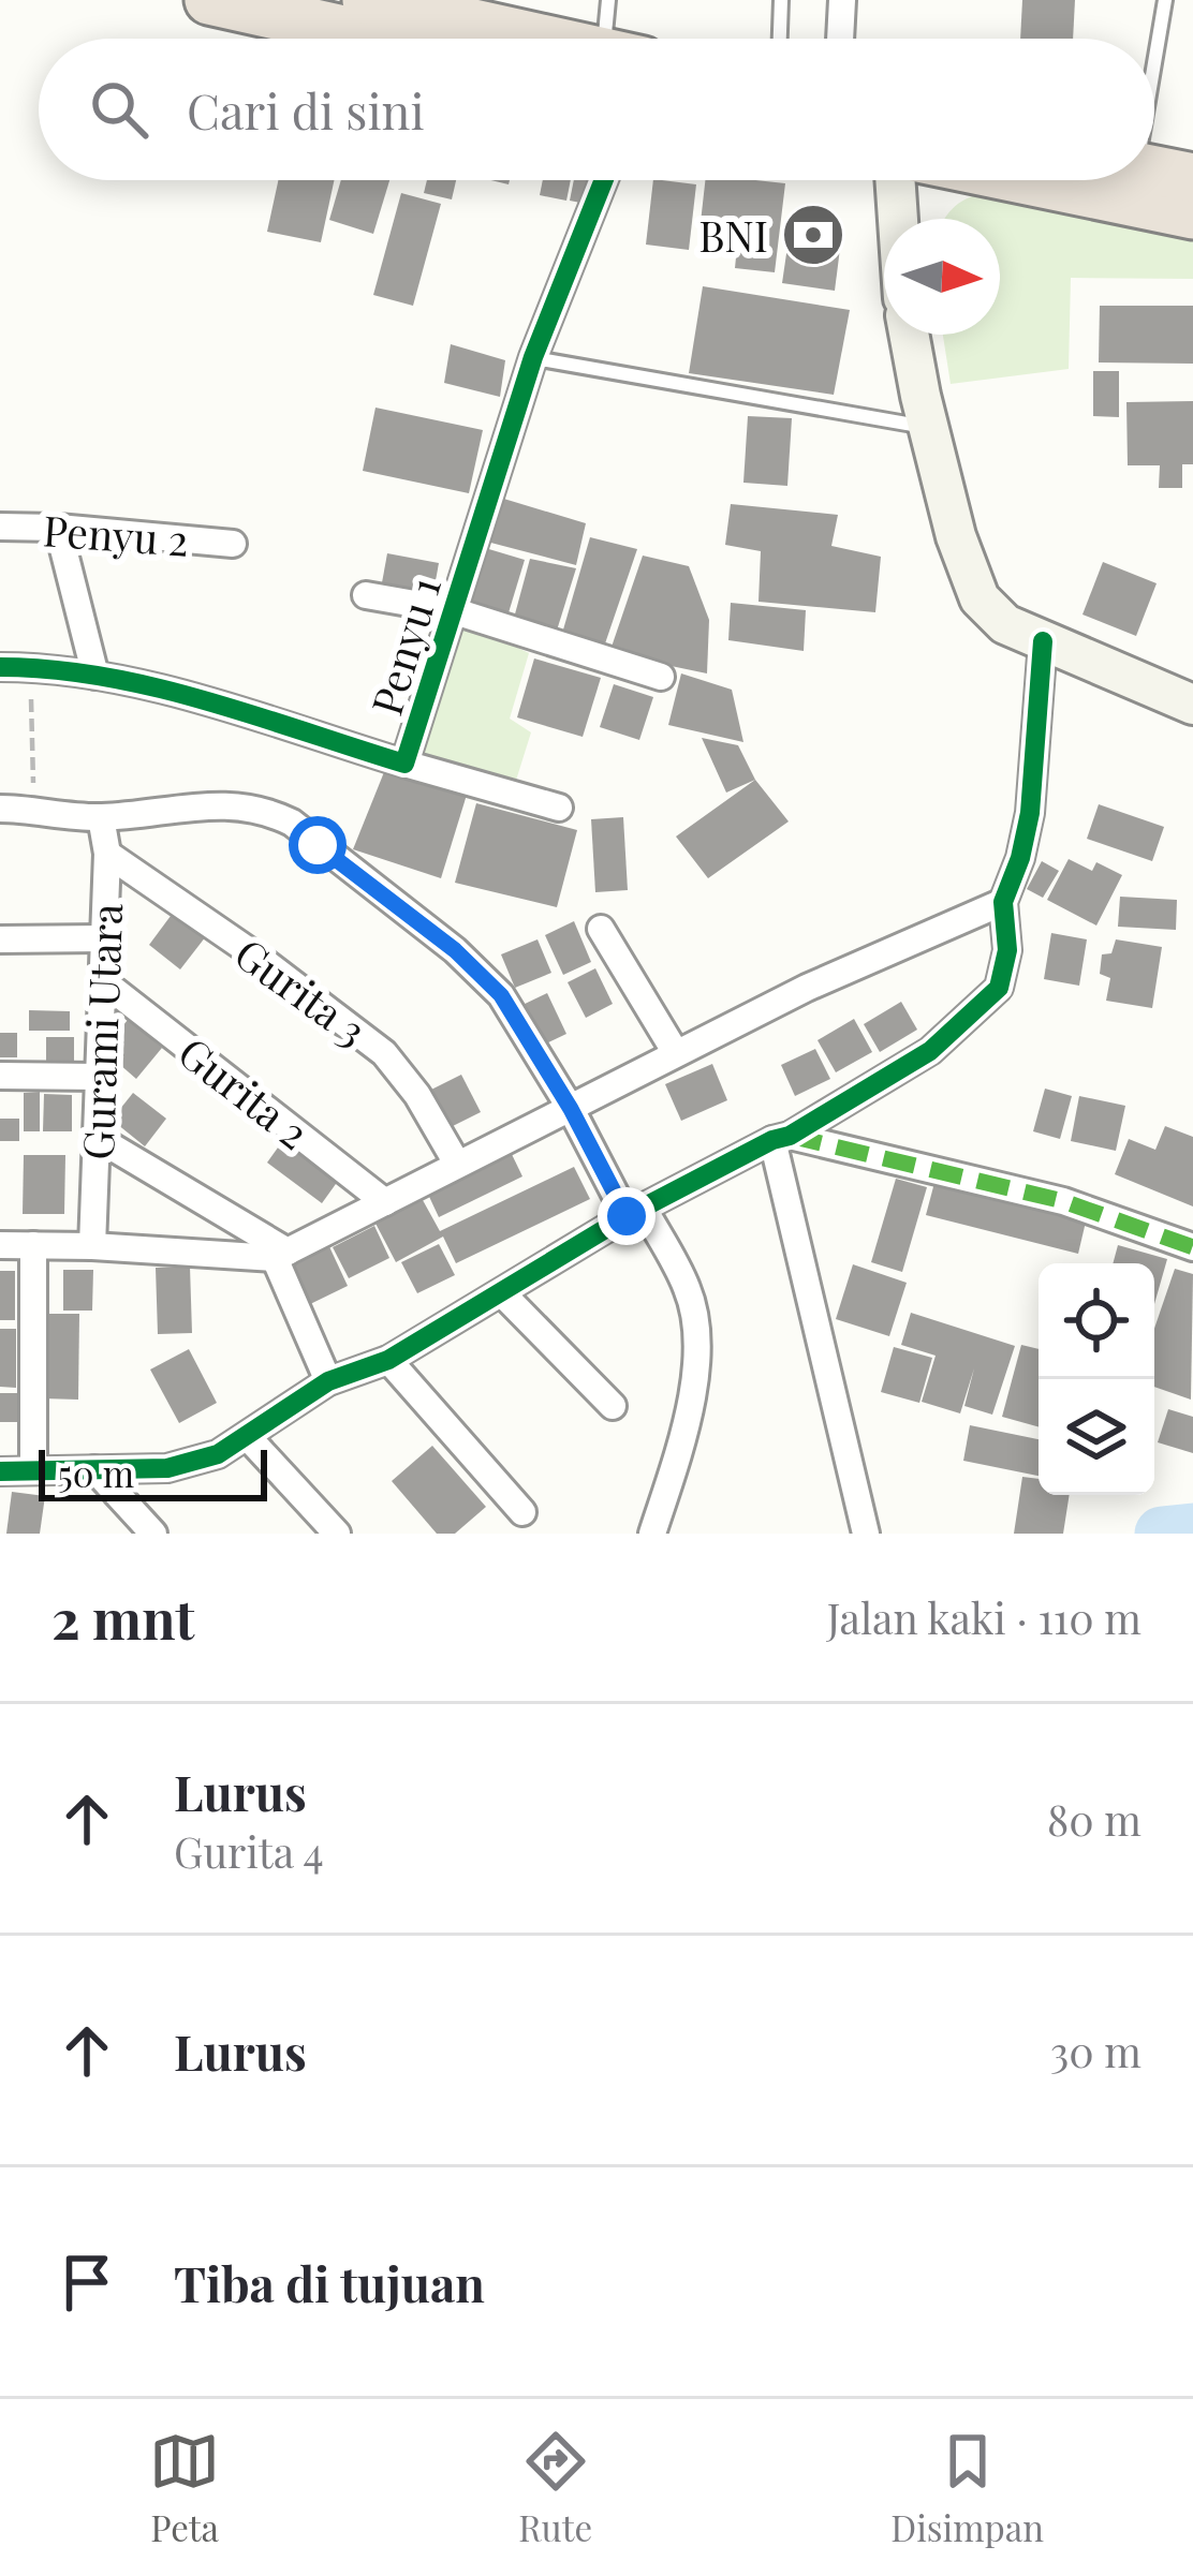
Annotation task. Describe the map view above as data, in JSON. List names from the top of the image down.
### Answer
{
  "streets": {
    "street": [
      "Penyu 2",
      "Penyu 1",
      "Gurita 3",
      "Gurami Utara",
      "Gurita 2"
    ]
  },
  "crossings": [
    ["Gurita 3", "Gurami Utara"],
    ["Gurami Utara", "Gurita 2"]
  ],
  "places": {
    "bank": ["BNI"]
  },
  "scale_bar": "50 m",
  "north": "right",
  "page": {
    "search": "Cari di sini",
    "scale": "50 m",
    "heading": ["2 mnt", "Jalan kaki · 110 m"],
    "list": [
      ["Lurus", "Gurita 4", "80 m"],
      ["Lurus", "30 m"],
      "Tiba di tujuan"
    ],
    "nav": ["Peta", "Rute", "Disimpan"]
  }
}
